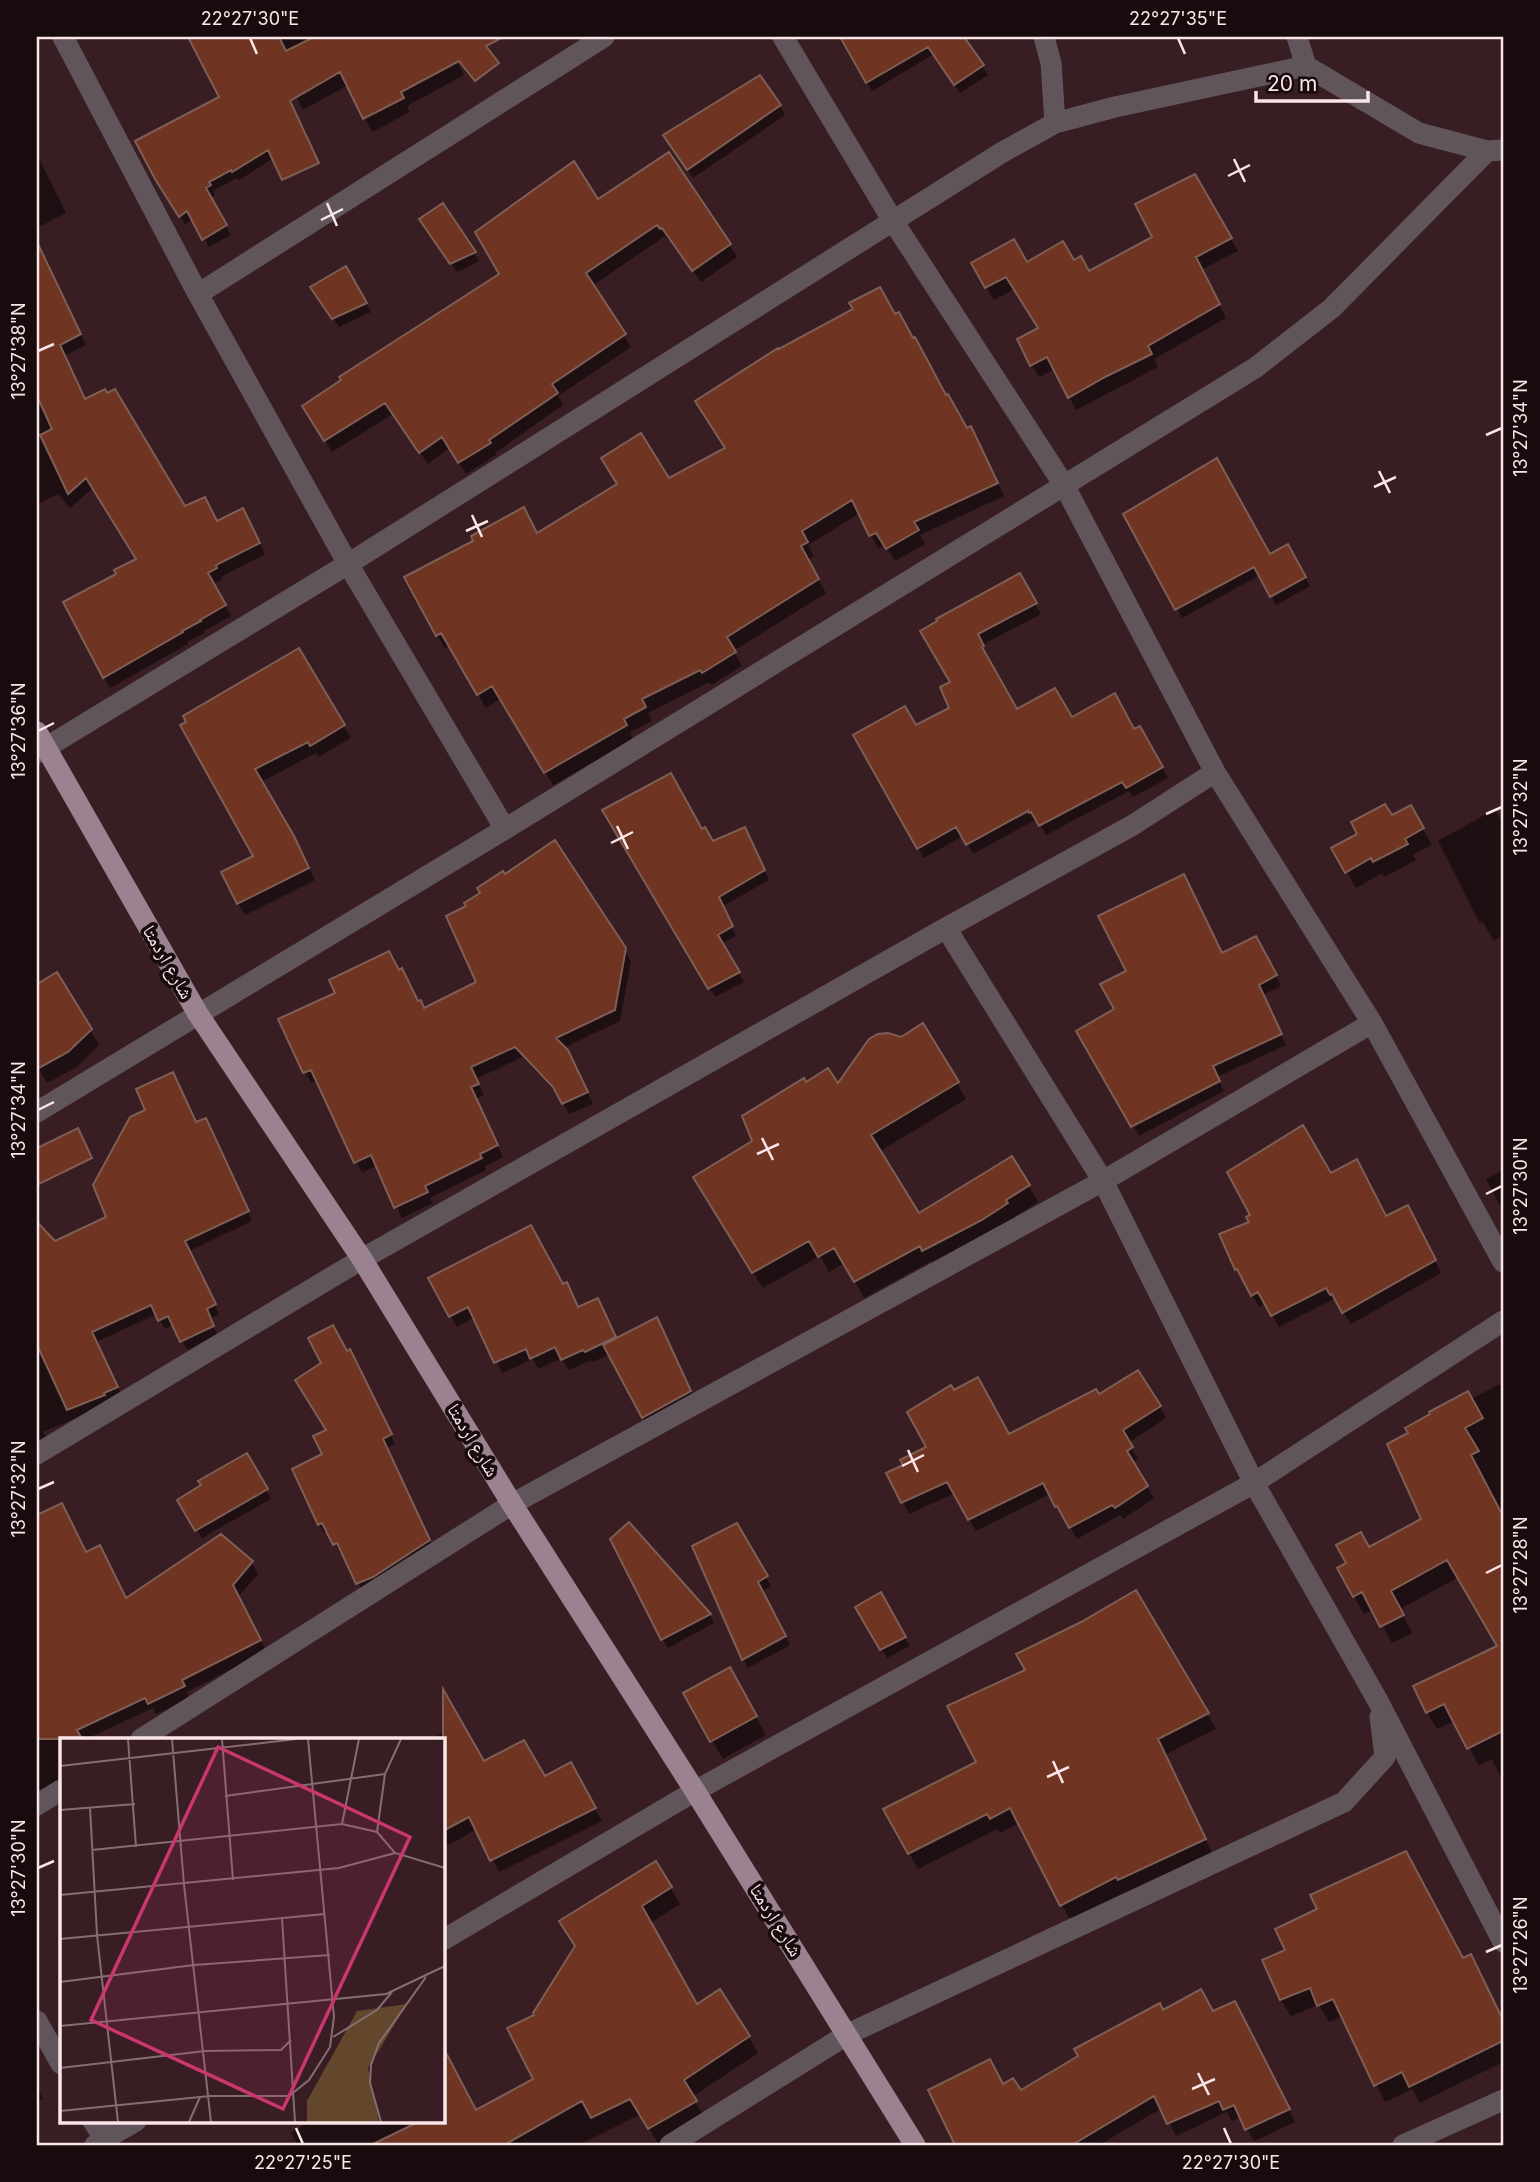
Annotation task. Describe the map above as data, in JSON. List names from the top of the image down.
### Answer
{
  "streets": {
    "main road": ["شارع اردمتا"]
  },
  "scale_bar": "20 m",
  "coordinates": [
    "22°27'30\"E",
    "22°27'35\"E",
    "13°27'38\"N",
    "13°27'34\"N",
    "13°27'36\"N",
    "13°27'32\"N",
    "13°27'30\"N",
    "13°27'28\"N",
    "13°27'26\"N",
    "22°27'25\"E"
  ]
}
